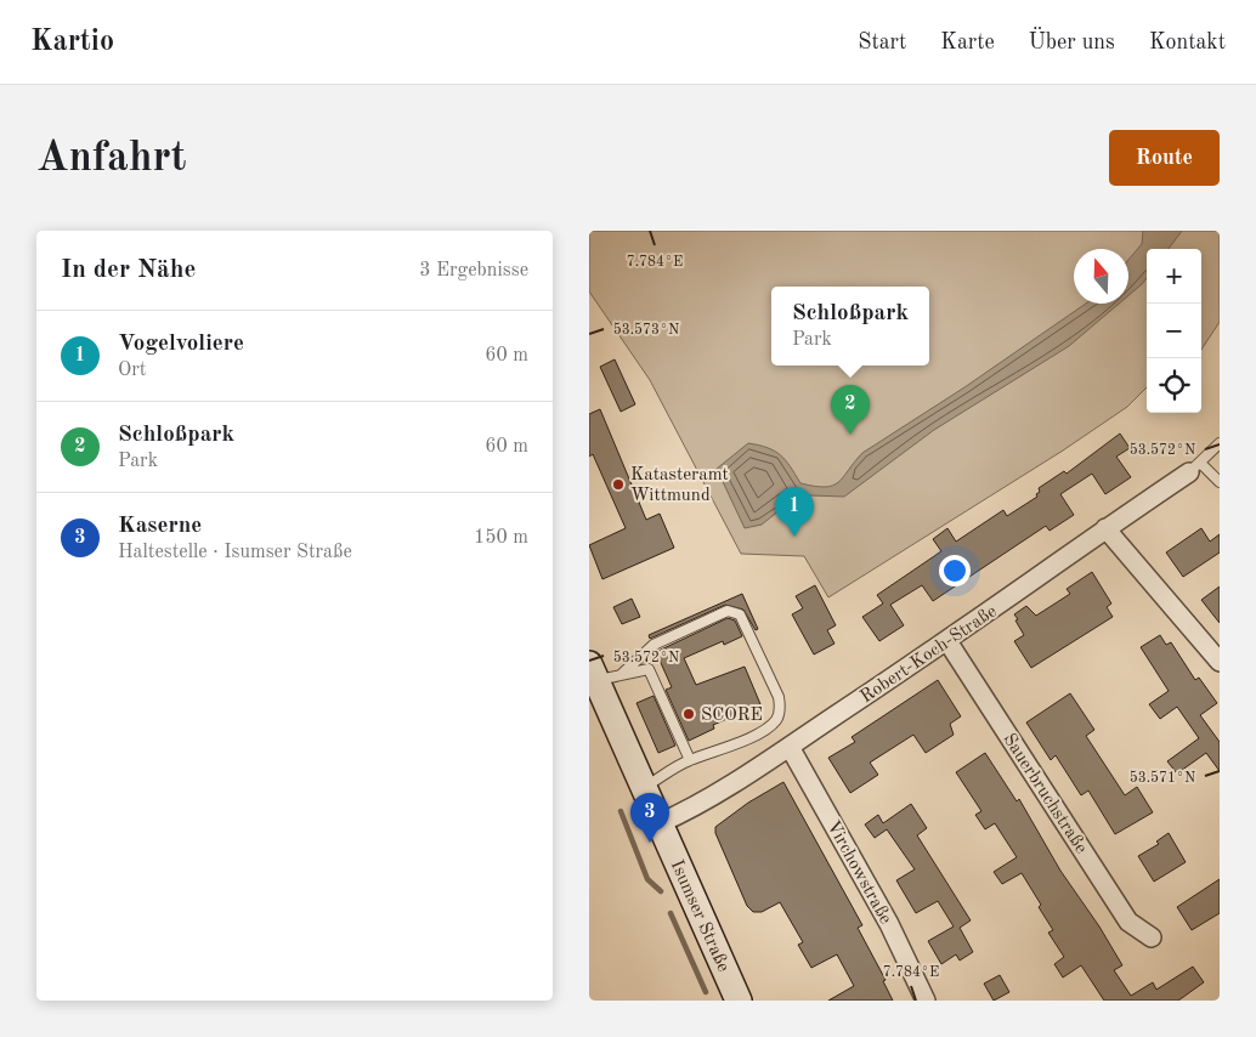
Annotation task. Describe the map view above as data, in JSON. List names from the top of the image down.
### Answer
{
  "streets": {
    "street": [
      "Robert-Koch-Straße",
      "Sauerbruchstraße",
      "Virchowstraße",
      "Isumser Straße"
    ]
  },
  "crossings": [
    ["Robert-Koch-Straße", "Sauerbruchstraße"],
    ["Robert-Koch-Straße", "Virchowstraße"],
    ["Robert-Koch-Straße", "Isumser Straße"]
  ],
  "places": ["Katasteramt Wittmund", "SCORE"],
  "north": "top",
  "page": {
    "header": "Kartio",
    "nav": [
      "Start",
      "Karte",
      "Über uns",
      "Kontakt"
    ],
    "buttons": "Route",
    "title": "Anfahrt",
    "heading": ["In der Nähe", "3 Ergebnisse"],
    "map_buttons": ["+", "−"],
    "popup": ["Schloßpark", "Park"],
    "list": [
      {
        "mark": "1",
        "name": "Vogelvoliere",
        "note": "Ort",
        "value": "60 m"
      },
      {
        "mark": "2",
        "name": "Schloßpark",
        "note": "Park",
        "value": "60 m"
      },
      {
        "mark": "3",
        "name": "Kaserne",
        "note": "Haltestelle · Isumser Straße",
        "value": "150 m"
      }
    ],
    "pins": ["2", "1", "3"]
  },
  "coordinates": [
    "7.784°E",
    "53.573°N",
    "53.572°N",
    "53.571°N"
  ]
}
